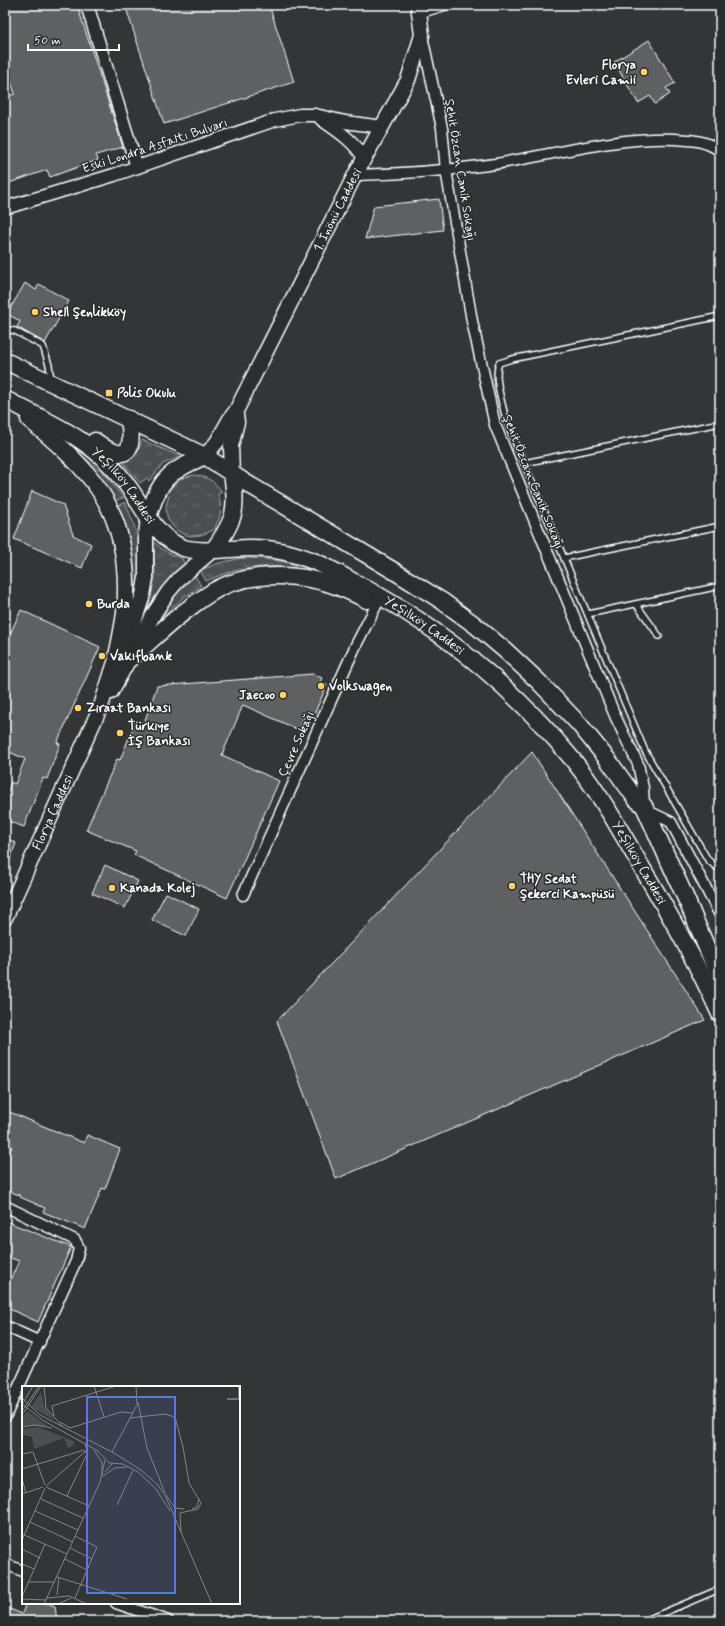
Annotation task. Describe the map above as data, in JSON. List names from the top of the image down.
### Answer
{
  "streets": {
    "highway": ["Yeşilköy Caddesi"],
    "main road": ["1. İnönü Caddesi", "Florya Caddesi"],
    "street": ["Eski Londra Asfaltı Bulvarı", "Şehit Özcan Canik Sokağı", "Çevre Sokağı"]
  },
  "crossings": [
    ["Eski Londra Asfaltı Bulvarı", "1. İnönü Caddesi"],
    ["Şehit Özcan Canik Sokağı", "1. İnönü Caddesi"],
    ["Şehit Özcan Canik Sokağı", "Yeşilköy Caddesi"],
    ["1. İnönü Caddesi", "Yeşilköy Caddesi"],
    ["1. İnönü Caddesi", "Florya Caddesi"],
    ["Yeşilköy Caddesi", "Florya Caddesi"]
  ],
  "places": {
    "other": [
      "Florya Evleri Camii",
      "Shell Şenlikköy",
      "Burda",
      "Vakıfbank",
      "Volkswagen",
      "Jaecoo",
      "Ziraat Bankası",
      "Türkiye İş Bankası",
      "THY Sedat Şekerci Kampüsü",
      "Kanada Kolej"
    ],
    "transit": ["Polis Okulu"]
  },
  "scale_bar": "50 m"
}
